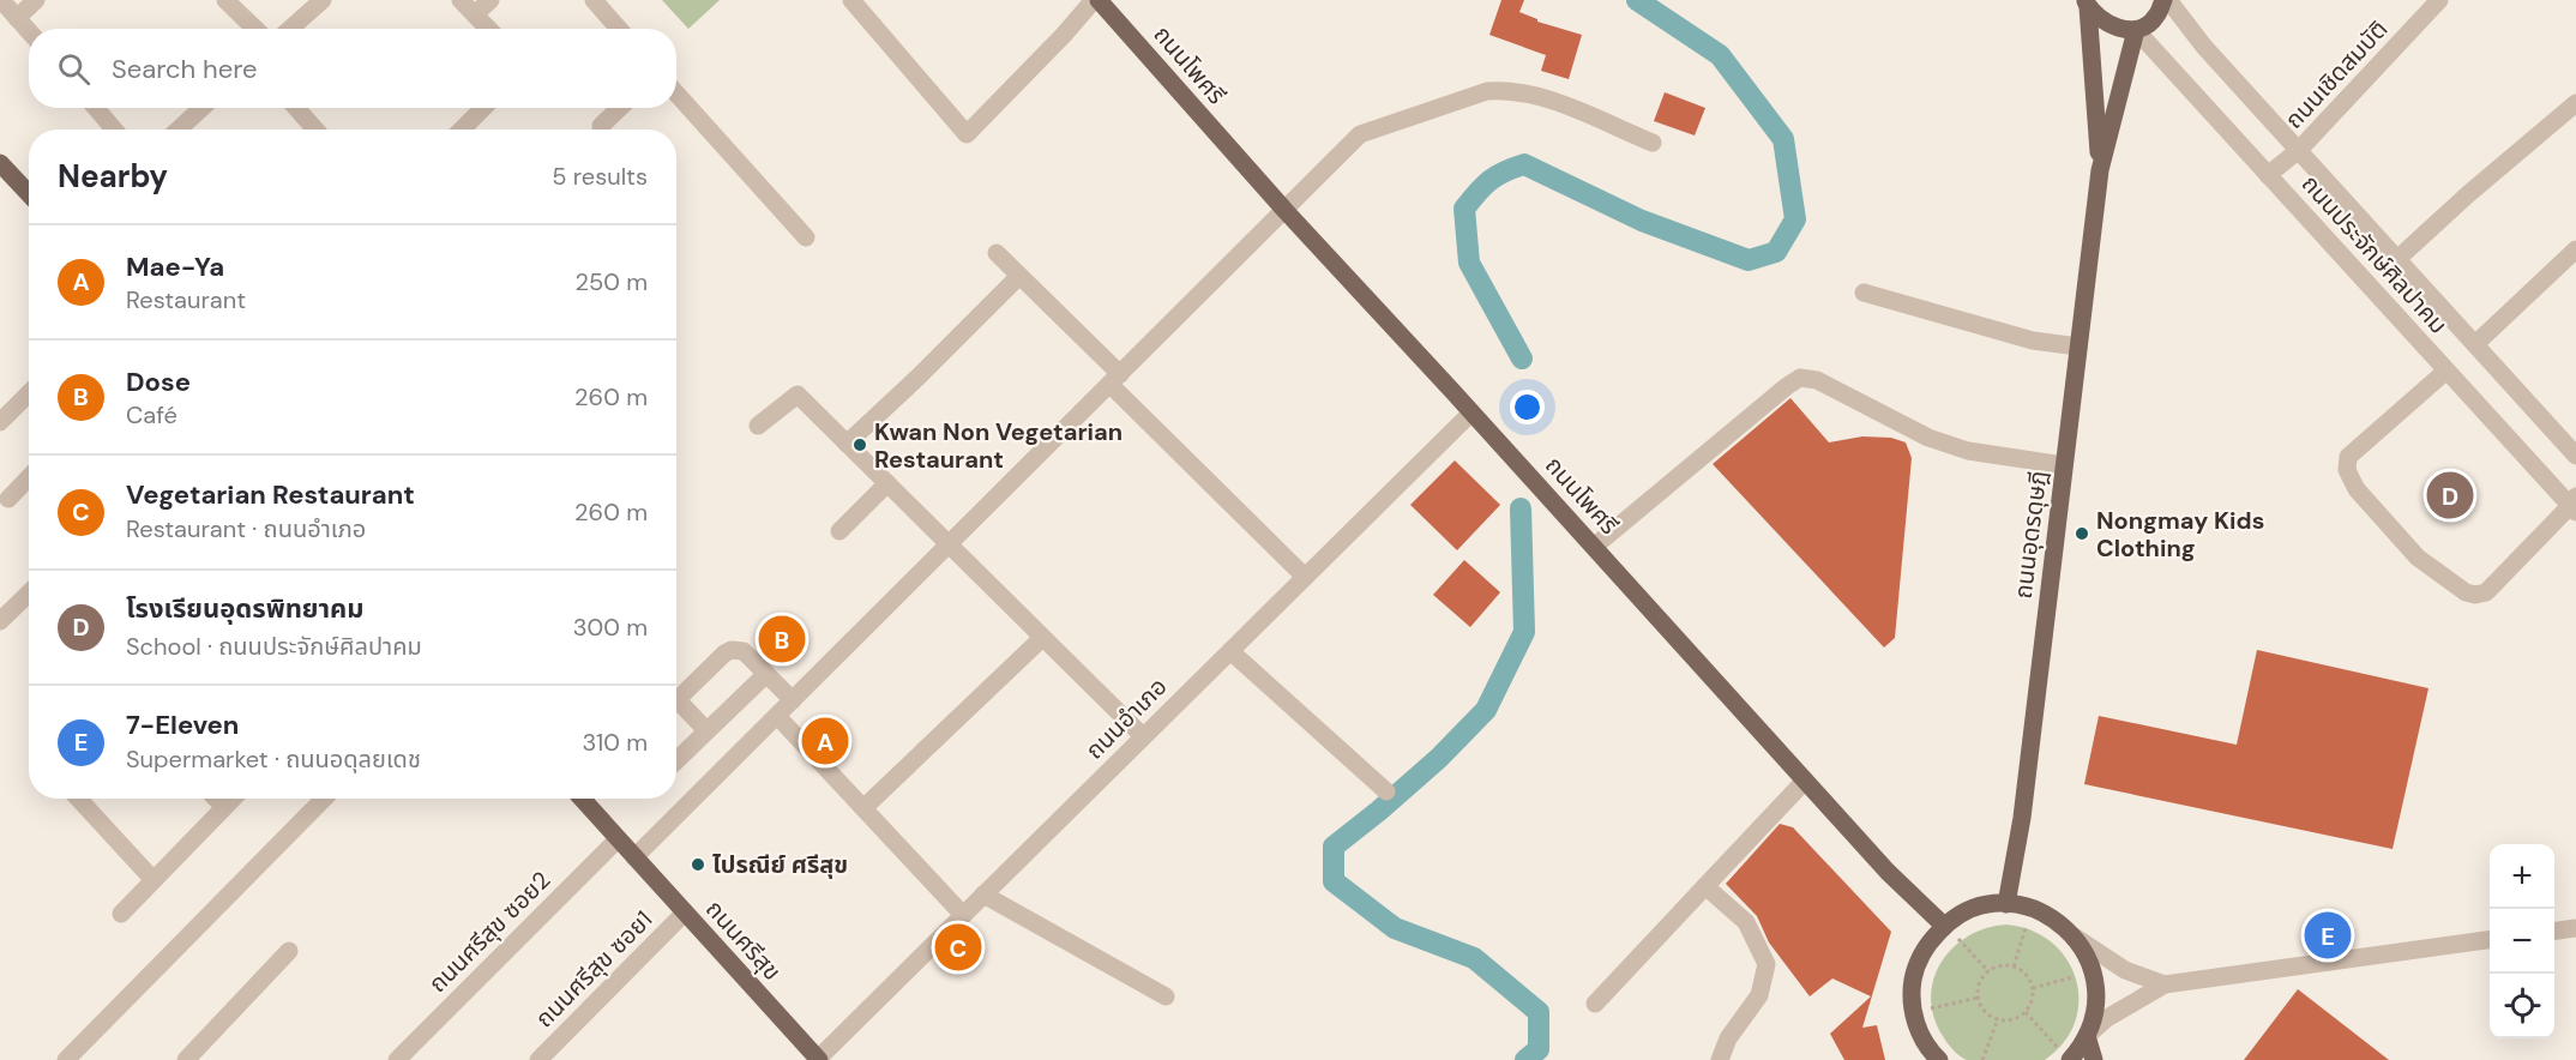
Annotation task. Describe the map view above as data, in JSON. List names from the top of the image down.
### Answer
{
  "streets": {
    "main road": ["ถนนโพศรี", "ถนนอุดรดุษฎี", "ถนนศรีสุข"],
    "street": [
      "ถนนเชิดสมบัติ",
      "ถนนประจักษ์ศิลปาคม",
      "ถนนอำเภอ",
      "ถนนศรีสุข ซอย2",
      "ถนนศรีสุข ซอย1"
    ]
  },
  "crossings": [
    ["ถนนโพศรี", "ถนนอำเภอ"],
    ["ถนนเชิดสมบัติ", "ถนนประจักษ์ศิลปาคม"],
    ["ถนนประจักษ์ศิลปาคม", "ถนนอุดรดุษฎี"],
    ["ถนนอำเภอ", "ถนนศรีสุข"],
    ["ถนนศรีสุข ซอย2", "ถนนศรีสุข"],
    ["ถนนศรีสุข", "ถนนศรีสุข ซอย1"]
  ],
  "places": ["Kwan Non Vegetarian Restaurant", "Nongmay Kids Clothing", "ไปรณีย์ ศรีสุข"],
  "page": {
    "search": "Search here",
    "heading": ["Nearby", "5 results"],
    "list": [
      {
        "mark": "A",
        "name": "Mae-Ya",
        "note": "Restaurant",
        "value": "250 m"
      },
      {
        "mark": "B",
        "name": "Dose",
        "note": "Café",
        "value": "260 m"
      },
      {
        "mark": "C",
        "name": "Vegetarian Restaurant",
        "note": "Restaurant · ถนนอำเภอ",
        "value": "260 m"
      },
      {
        "mark": "D",
        "name": "โรงเรียนอุดรพิทยาคม",
        "note": "School · ถนนประจักษ์ศิลปาคม",
        "value": "300 m"
      },
      {
        "mark": "E",
        "name": "7-Eleven",
        "note": "Supermarket · ถนนอดุลยเดช",
        "value": "310 m"
      }
    ],
    "pins": [
      "D",
      "B",
      "A",
      "E",
      "C"
    ],
    "map_buttons": ["+", "−"]
  }
}
